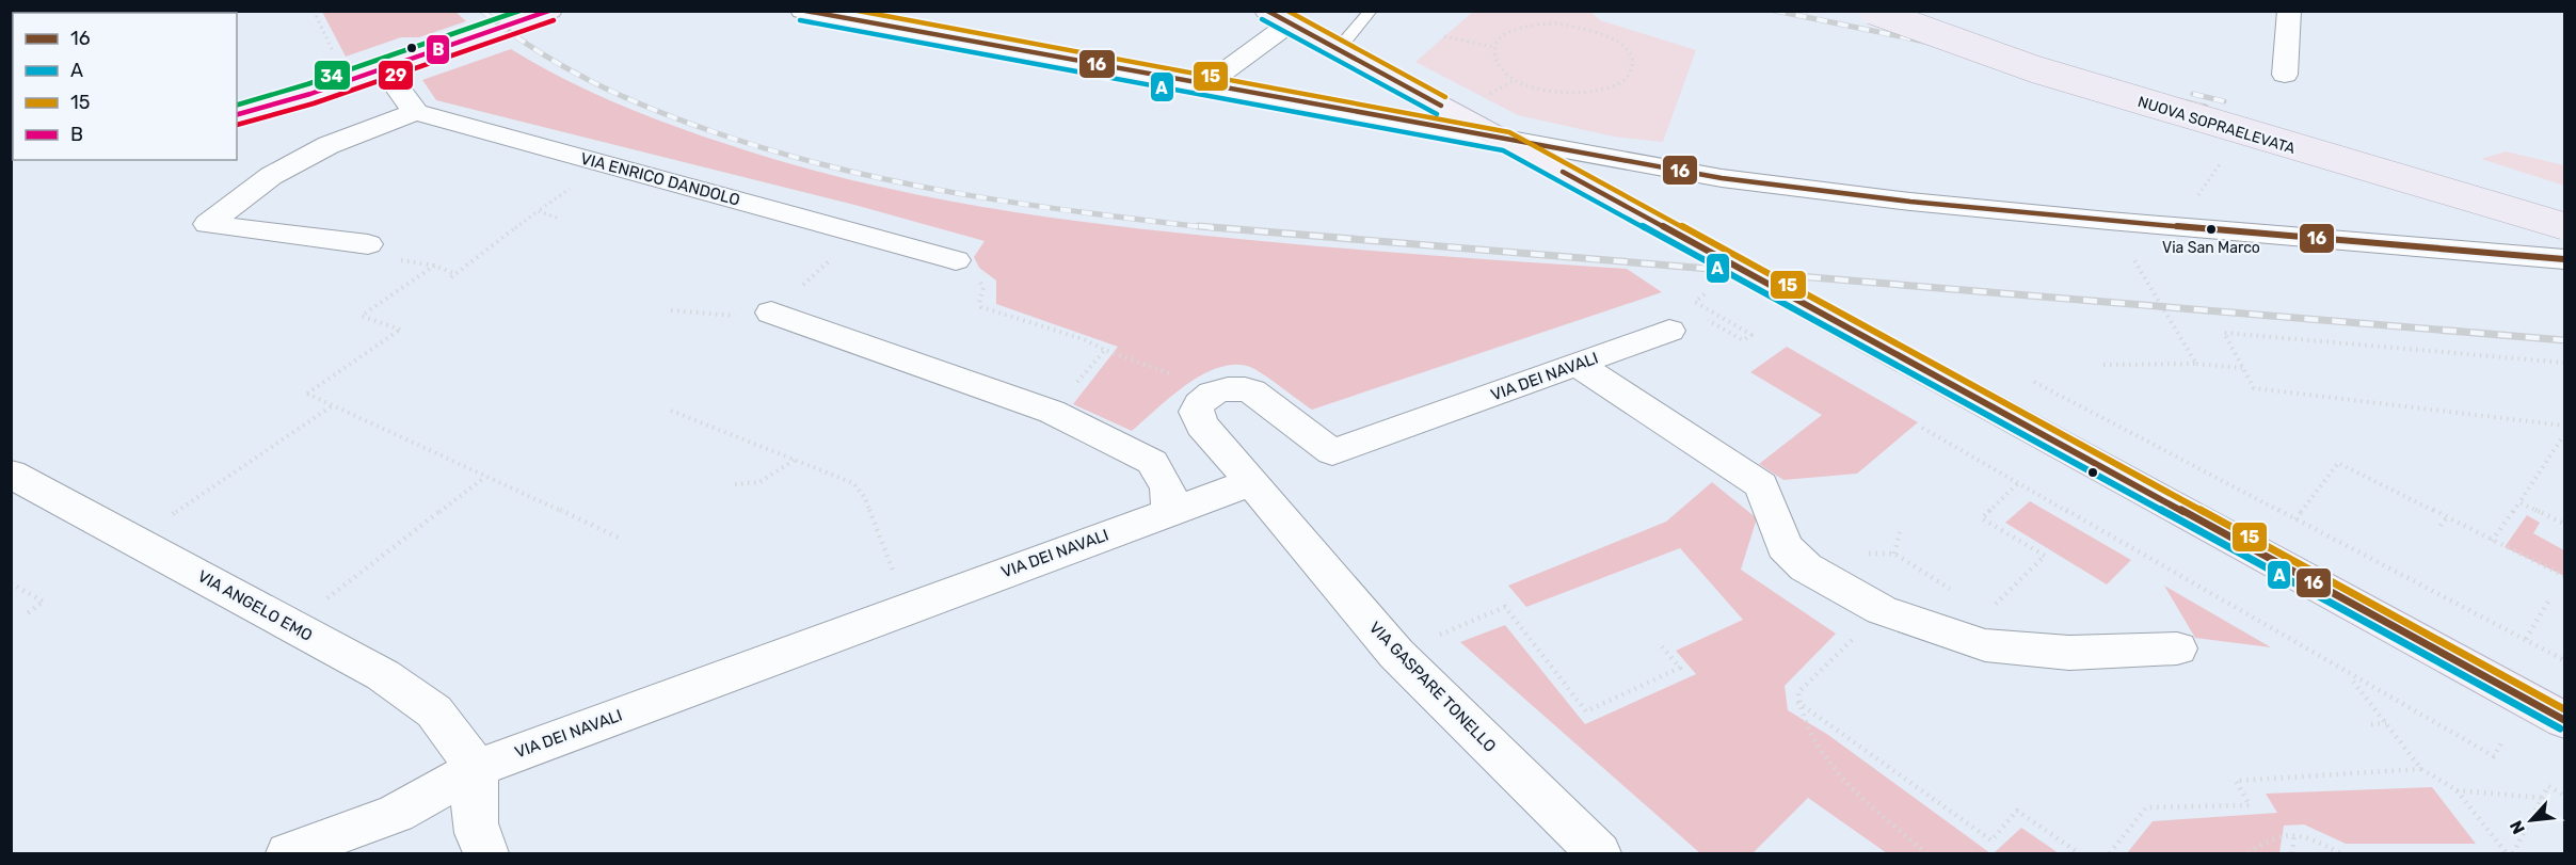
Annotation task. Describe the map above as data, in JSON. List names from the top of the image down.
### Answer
{
  "streets": {
    "highway": ["NUOVA SOPRAELEVATA"],
    "street": [
      "VIA ENRICO DANDOLO",
      "VIA DEI NAVALI",
      "VIA ANGELO EMO",
      "VIA GASPARE TONELLO"
    ]
  },
  "crossings": [
    ["VIA DEI NAVALI", "VIA ANGELO EMO"],
    ["VIA DEI NAVALI", "VIA GASPARE TONELLO"]
  ],
  "places": ["Via San Marco"],
  "lines": [
    "transit line 16",
    "transit line 15",
    "transit line B",
    "transit line 34",
    "transit line A",
    "transit line 29"
  ],
  "legend": [
    "16",
    "A",
    "15",
    "B"
  ],
  "north": "bottom left"
}
